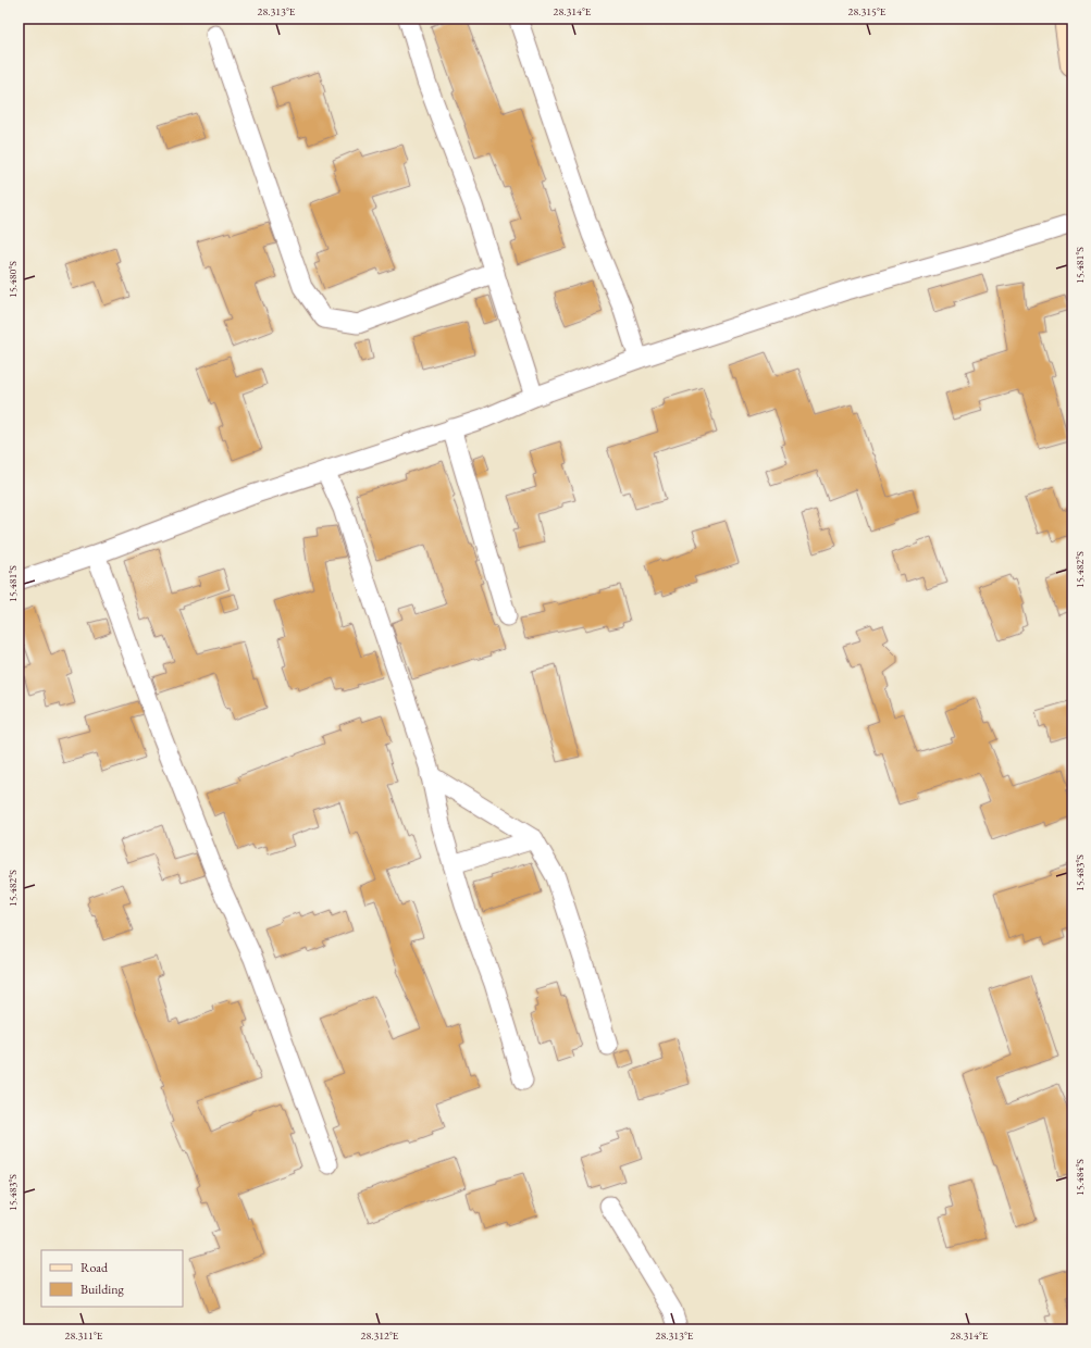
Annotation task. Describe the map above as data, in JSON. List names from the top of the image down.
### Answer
{
  "legend": ["Road", "Building"],
  "coordinates": [
    "28.313°E",
    "28.314°E",
    "28.315°E",
    "15.481°S",
    "15.480°S",
    "15.482°S",
    "15.483°S",
    "15.484°S",
    "28.311°E",
    "28.312°E"
  ]
}
